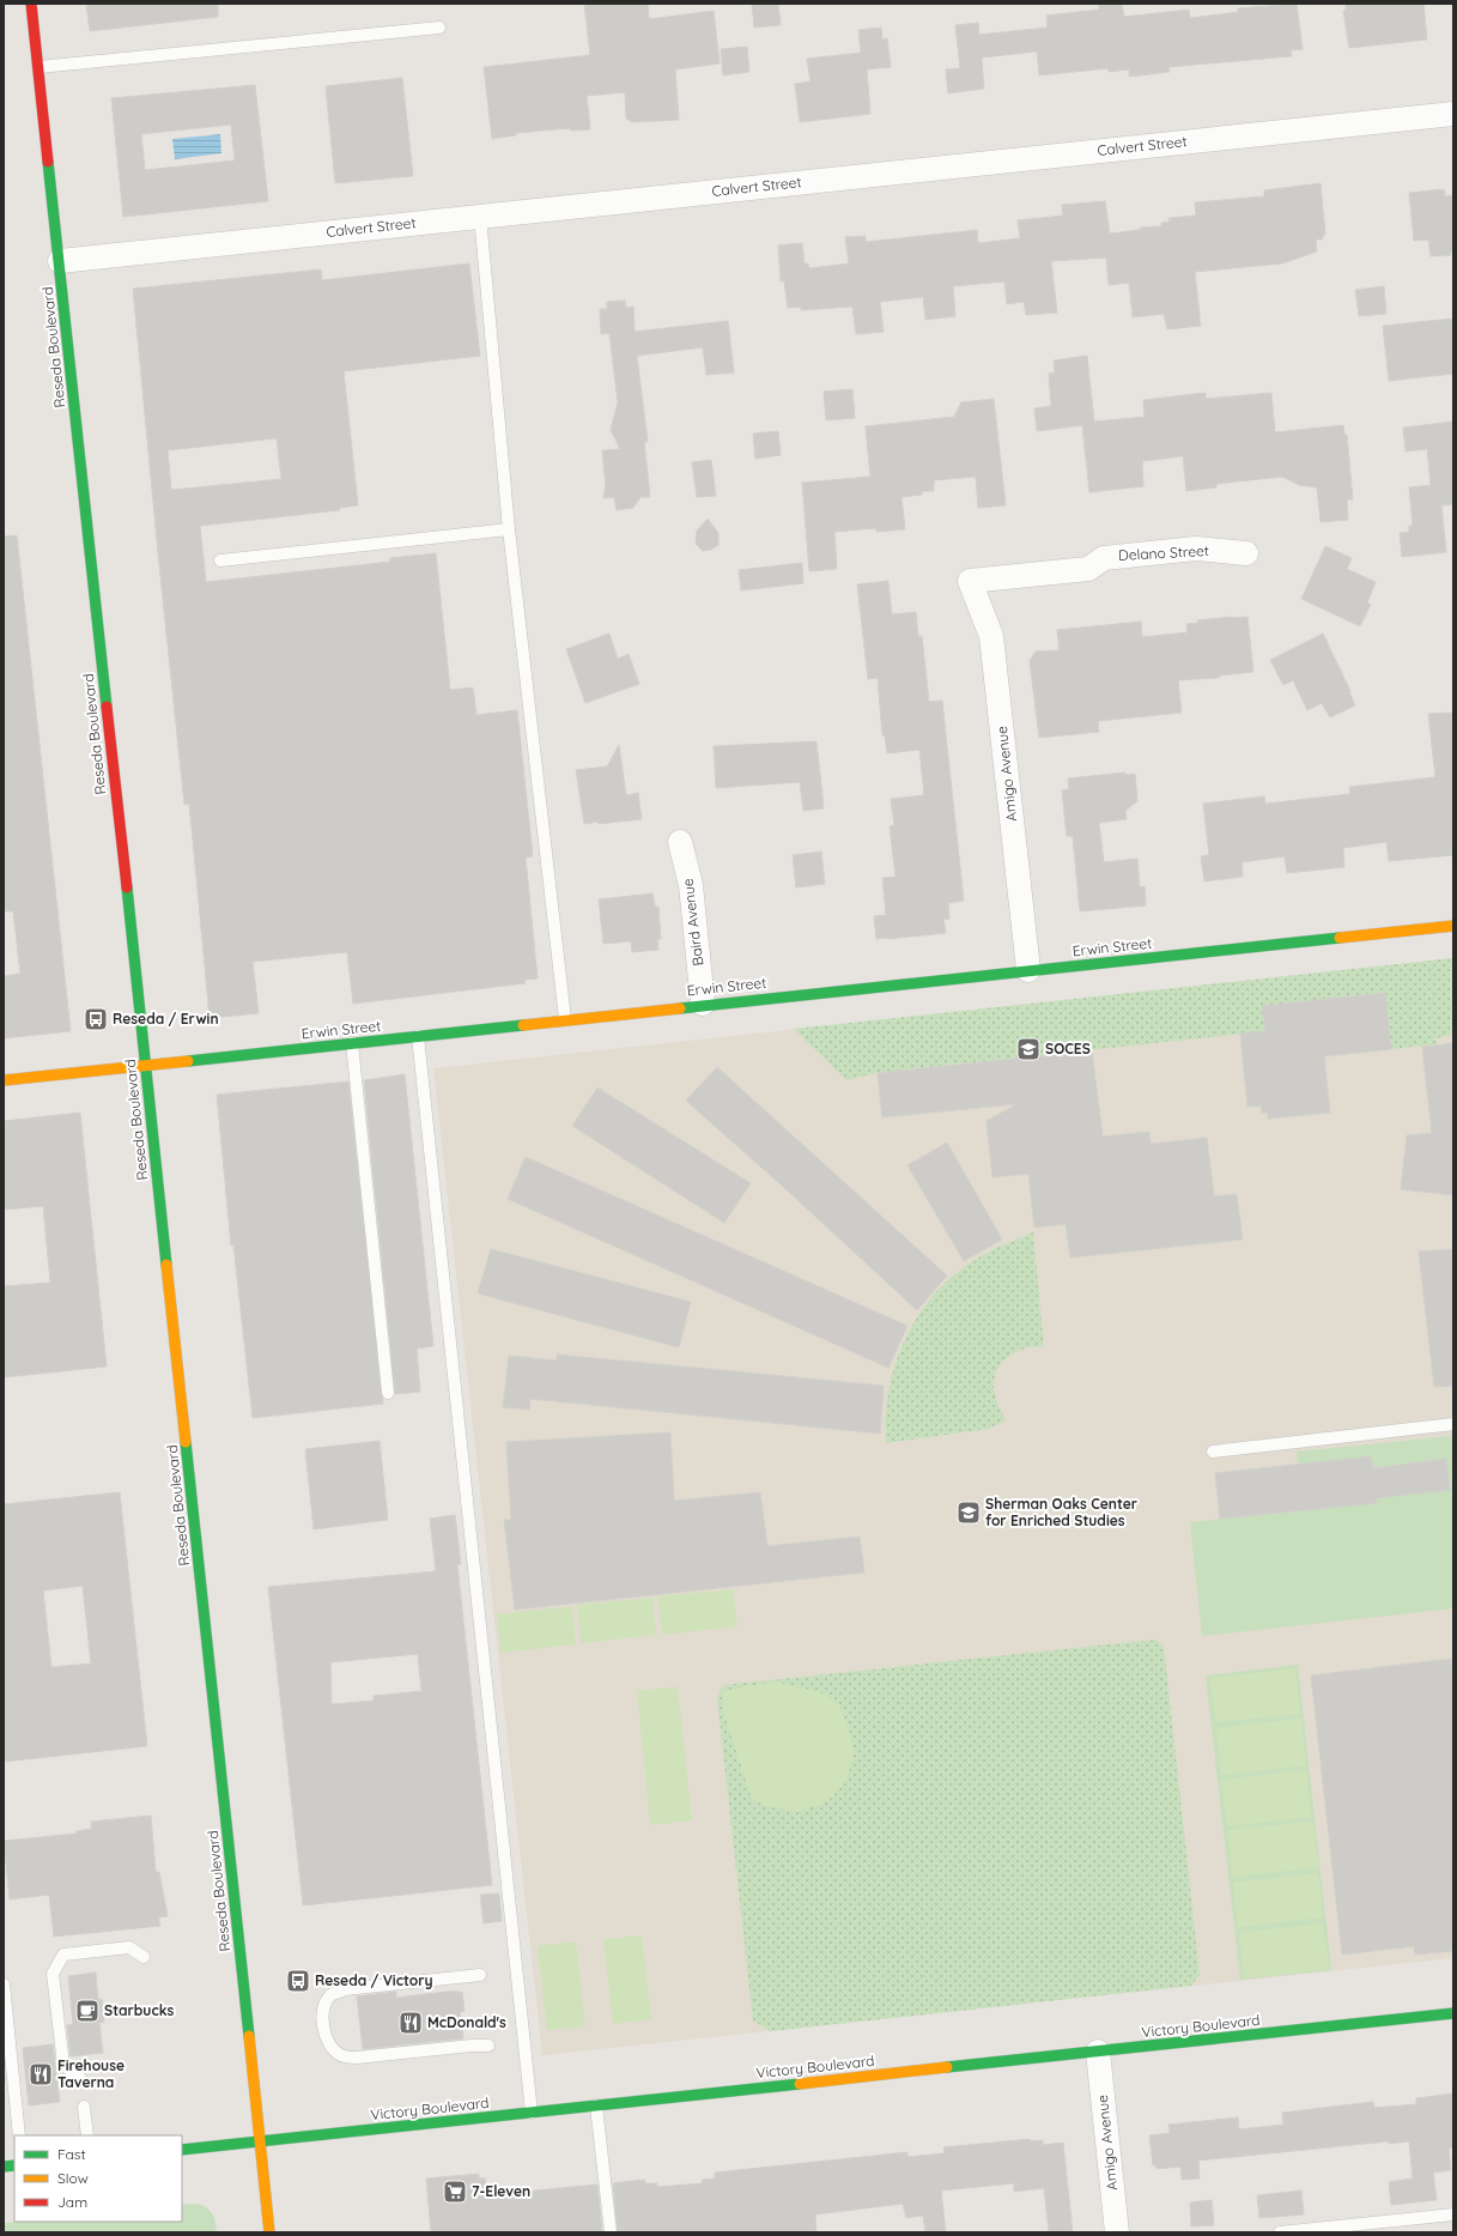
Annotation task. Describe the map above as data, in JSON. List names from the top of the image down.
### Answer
{
  "streets": {
    "main road": ["Reseda Boulevard", "Erwin Street", "Victory Boulevard"],
    "street": [
      "Calvert Street",
      "Delano Street",
      "Amigo Avenue",
      "Baird Avenue"
    ]
  },
  "crossings": [
    ["Calvert Street", "Reseda Boulevard"],
    ["Reseda Boulevard", "Erwin Street"],
    ["Reseda Boulevard", "Victory Boulevard"],
    ["Delano Street", "Amigo Avenue"],
    ["Amigo Avenue", "Erwin Street"],
    ["Amigo Avenue", "Victory Boulevard"],
    ["Baird Avenue", "Erwin Street"]
  ],
  "places": {
    "bus stop": ["Reseda / Erwin", "Reseda / Victory"],
    "school or university": ["SOCES", "Sherman Oaks Center for Enriched Studies"],
    "cafe": ["Starbucks"],
    "restaurant": ["McDonald's", "Firehouse Taverna"],
    "supermarket": ["7-Eleven"]
  },
  "legend": ["Fast", "Slow", "Jam"]
}
